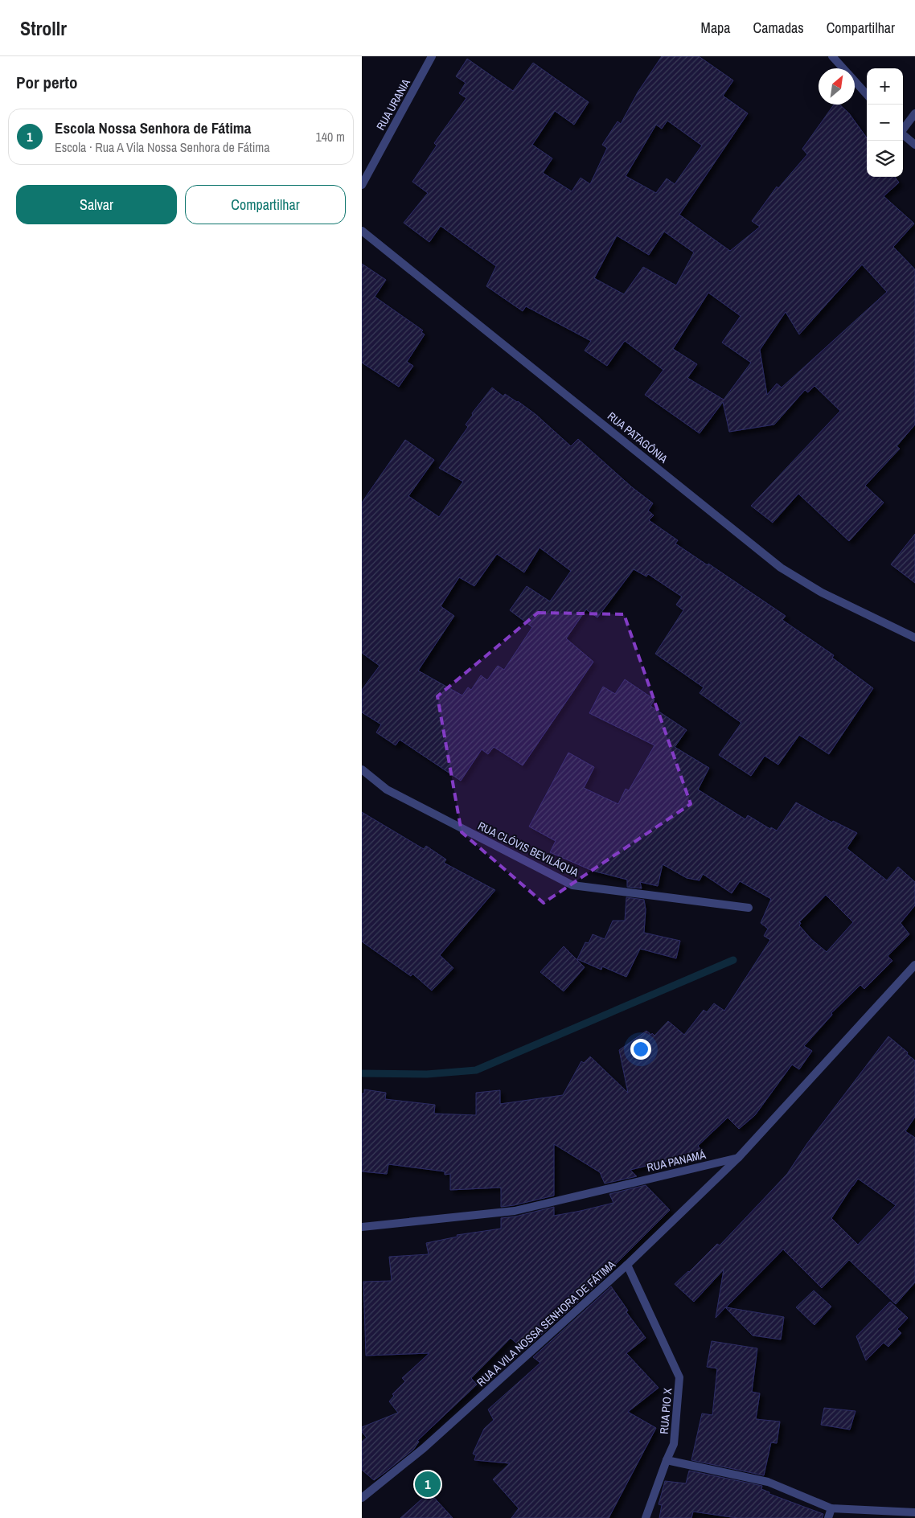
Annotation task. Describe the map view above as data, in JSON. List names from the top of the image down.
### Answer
{
  "streets": {
    "street": [
      "RUA URANIA",
      "RUA PATAGÔNIA",
      "RUA CLÓVIS BEVILÁQUA",
      "RUA PANAMÁ",
      "RUA A VILA NOSSA SENHORA DE FÁTIMA",
      "RUA PIO X"
    ]
  },
  "crossings": [
    ["RUA PANAMÁ", "RUA A VILA NOSSA SENHORA DE FÁTIMA"],
    ["RUA A VILA NOSSA SENHORA DE FÁTIMA", "RUA PIO X"]
  ],
  "north": "top right",
  "page": {
    "header": "Strollr",
    "nav": ["Mapa", "Camadas", "Compartilhar"],
    "heading": "Por perto",
    "map_buttons": ["+", "−"],
    "list": [
      {
        "mark": "1",
        "name": "Escola Nossa Senhora de Fátima",
        "note": "Escola · Rua A Vila Nossa Senhora de Fátima",
        "value": "140 m"
      }
    ],
    "buttons": ["Salvar", "Compartilhar"],
    "pins": "1"
  }
}
